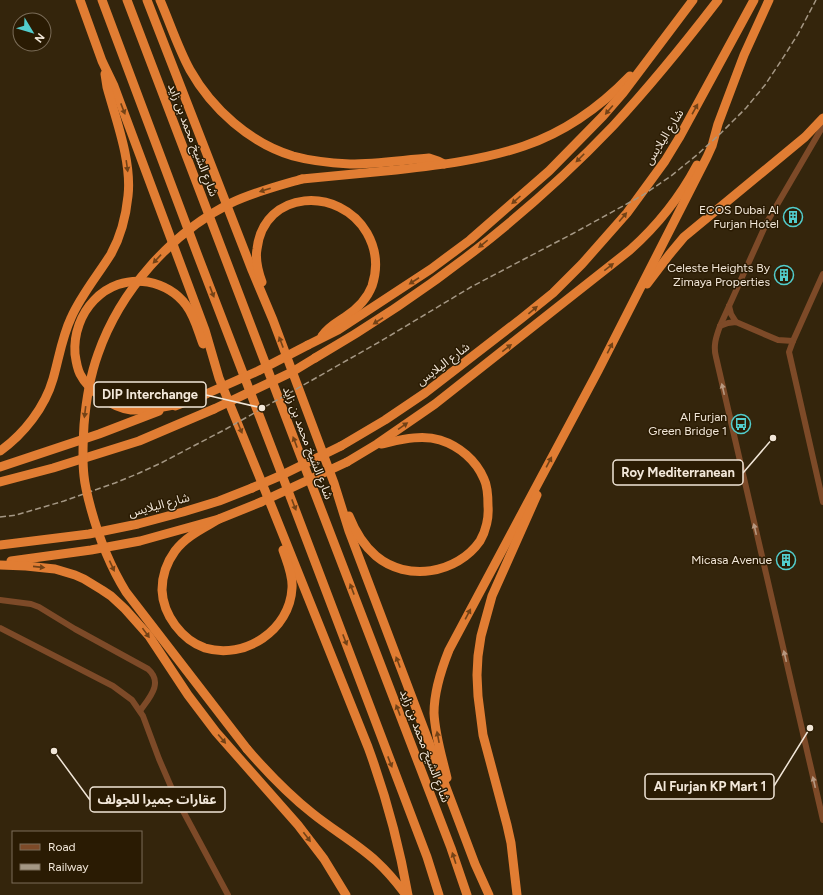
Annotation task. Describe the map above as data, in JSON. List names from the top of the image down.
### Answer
{
  "streets": {
    "highway": ["شارع اليلايس", "شارع الشيخ محمد بن زايد"]
  },
  "places": {
    "building": ["ECOS Dubai Al Furjan Hotel", "Celeste Heights By Zimaya Properties", "Micasa Avenue"],
    "other": [
      "DIP Interchange",
      "Roy Mediterranean",
      "Al Furjan KP Mart 1",
      "عقارات جميرا للجولف"
    ],
    "bus stop": ["Al Furjan Green Bridge 1"]
  },
  "legend": ["Road", "Railway"],
  "north": "bottom right"
}
